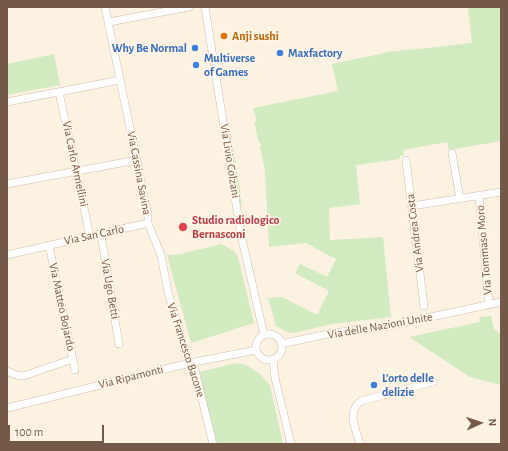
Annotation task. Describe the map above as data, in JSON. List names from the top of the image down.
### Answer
{
  "streets": {
    "street": [
      "Via Livio Colzani",
      "Via Carlo Armellini",
      "Via Cassina Savina",
      "Via Andrea Costa",
      "Via San Carlo",
      "Via Tommaso Moro",
      "Via Ugo Betti",
      "Via Matteo Bojardo",
      "Via delle Nazioni Unite",
      "Via Francesco Bacone",
      "Via Ripamonti"
    ]
  },
  "crossings": [
    ["Via Livio Colzani", "Via delle Nazioni Unite"],
    ["Via Livio Colzani", "Via Ripamonti"],
    ["Via Carlo Armellini", "Via San Carlo"],
    ["Via Cassina Savina", "Via San Carlo"],
    ["Via Cassina Savina", "Via Francesco Bacone"],
    ["Via San Carlo", "Via Ugo Betti"],
    ["Via San Carlo", "Via Matteo Bojardo"],
    ["Via San Carlo", "Via Francesco Bacone"],
    ["Via Tommaso Moro", "Via delle Nazioni Unite"],
    ["Via delle Nazioni Unite", "Via Ripamonti"],
    ["Via Francesco Bacone", "Via Ripamonti"]
  ],
  "places": [
    "Anji sushi",
    "Why Be Normal",
    "Maxfactory",
    "Multiverse of Games",
    "Studio radiologico Bernasconi",
    "L'orto delle delizie"
  ],
  "scale_bar": "100 m",
  "north": "right"
}
